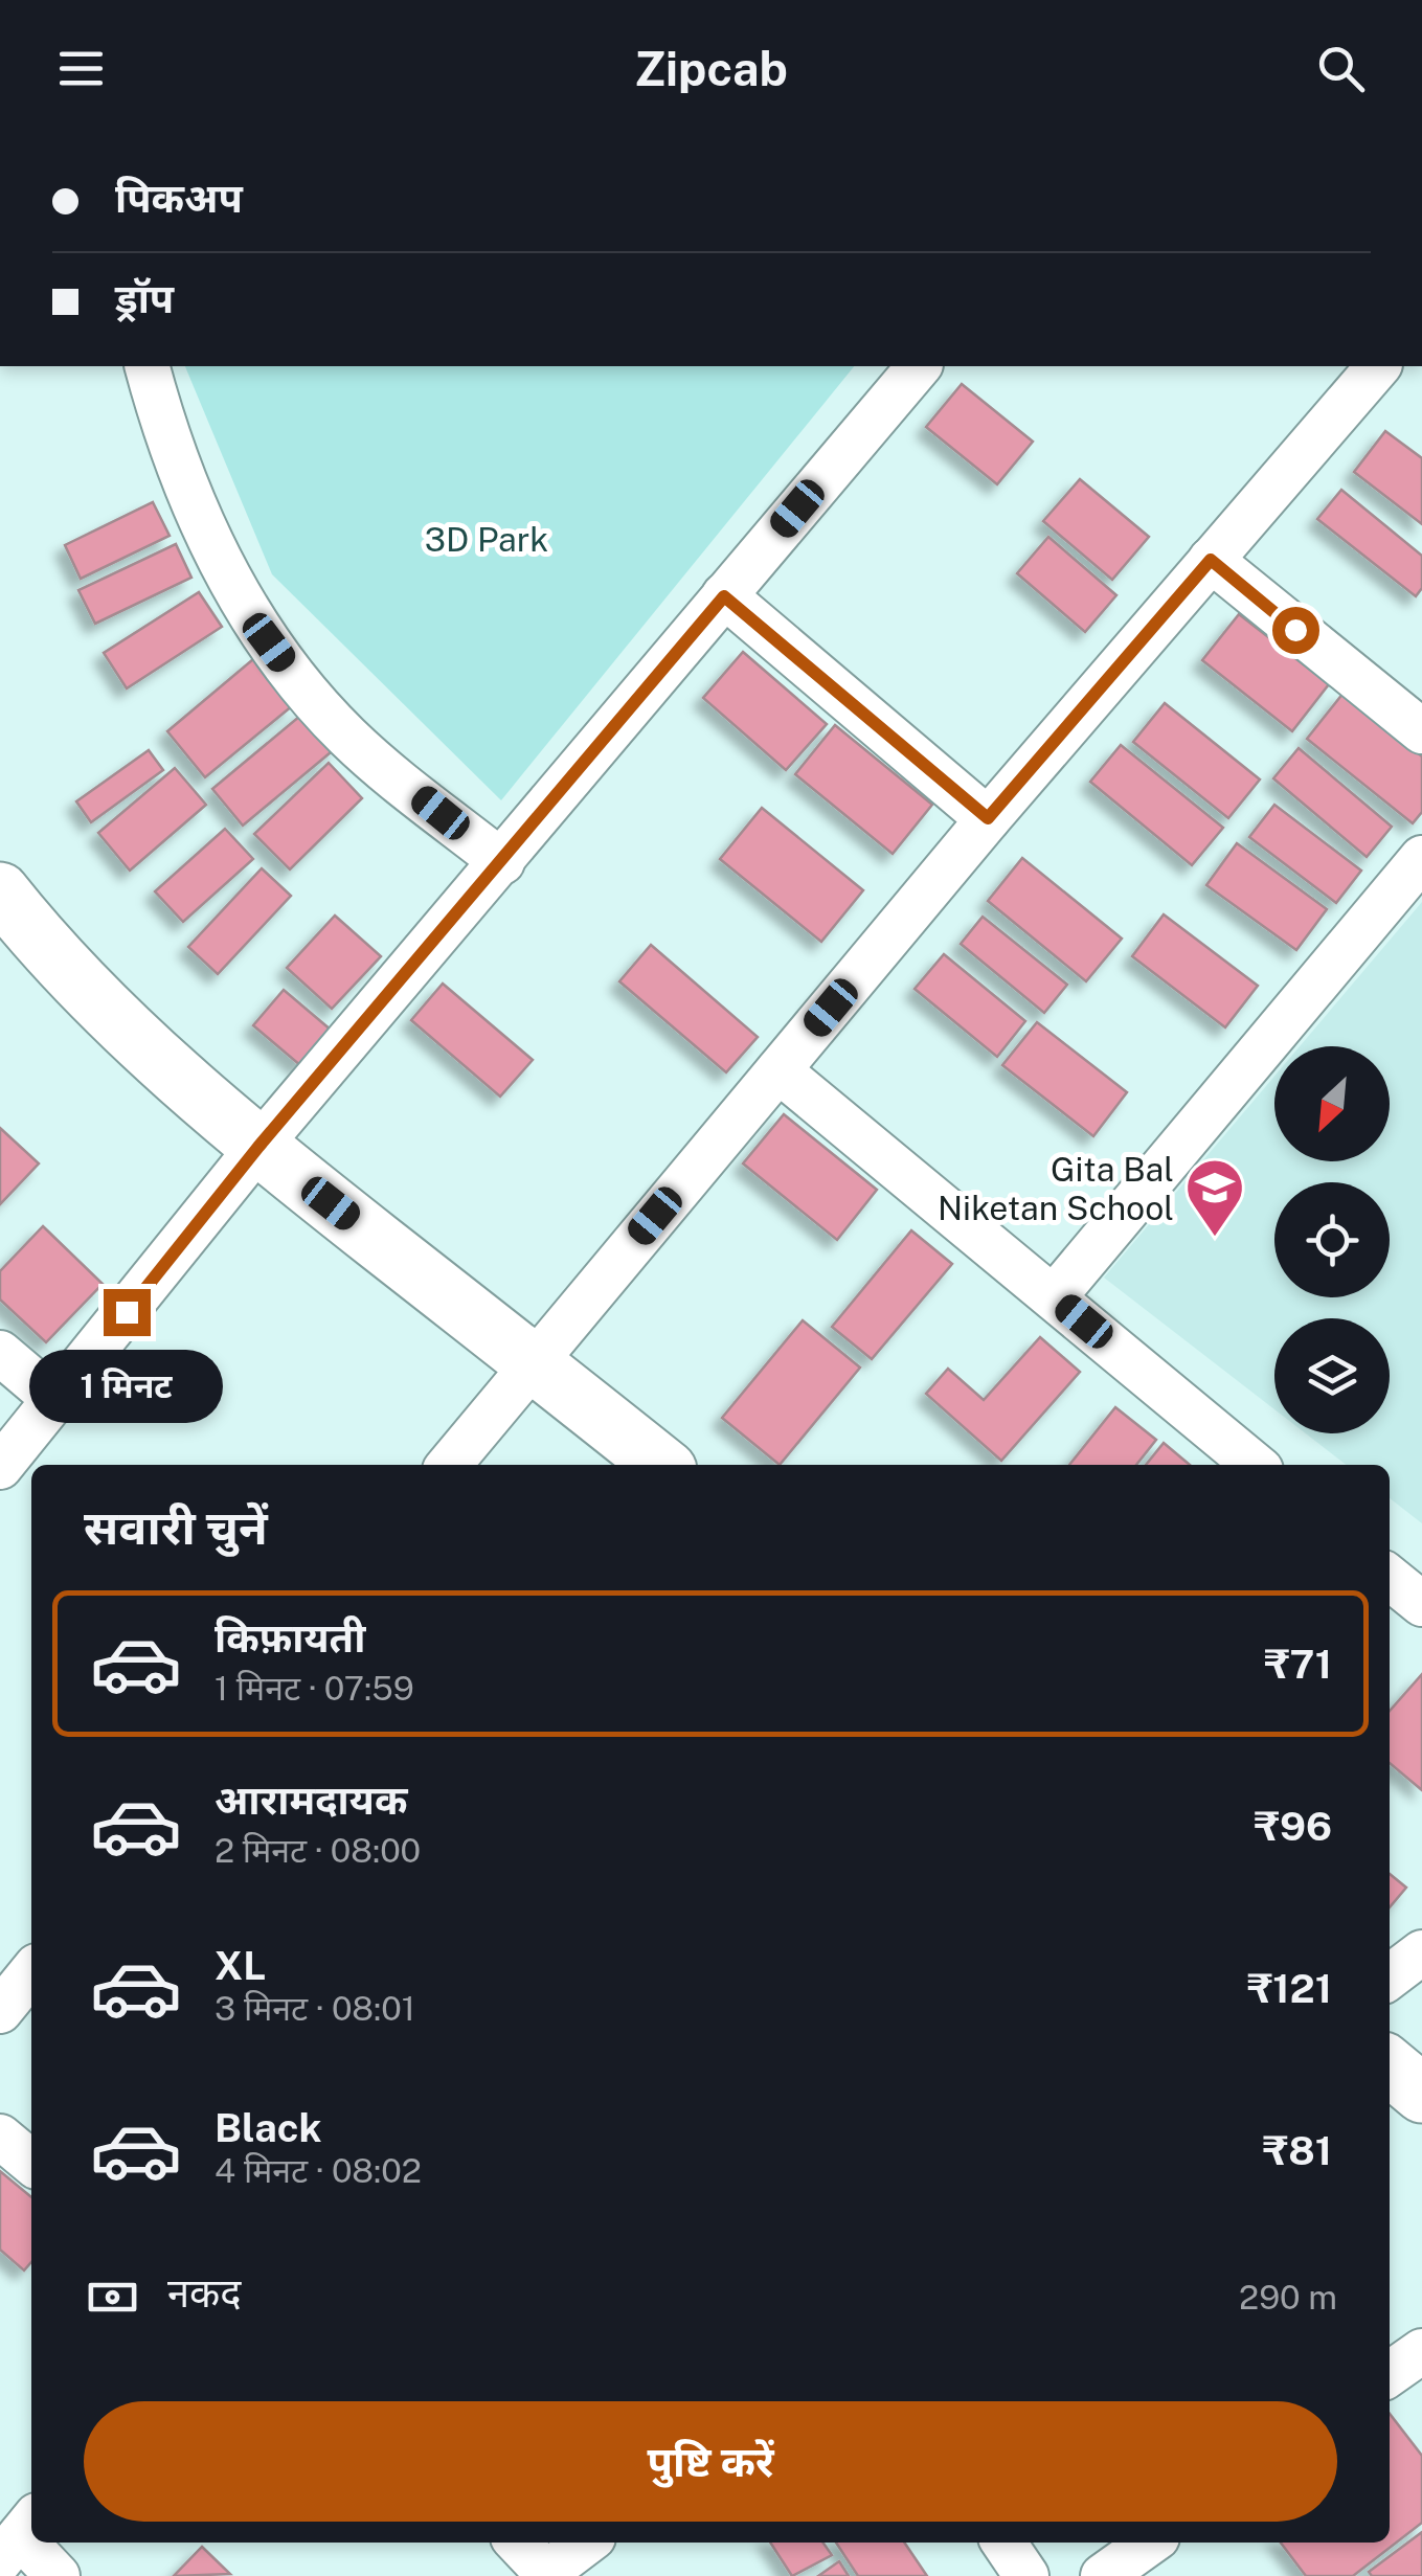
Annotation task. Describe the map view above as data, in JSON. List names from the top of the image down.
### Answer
{
  "parks": ["3D Park"],
  "places": {
    "school or university": ["Gita Bal Niketan School"]
  },
  "north": "bottom left",
  "page": {
    "header": "Zipcab",
    "banner": ["पिकअप", "ड्रॉप"],
    "bubble": "1 मिनट",
    "heading": "सवारी चुनें",
    "list": [
      {
        "name": "किफ़ायती",
        "note": "1 मिनट · 07:59",
        "value": "₹71"
      },
      {
        "name": "आरामदायक",
        "note": "2 मिनट · 08:00",
        "value": "₹96"
      },
      {
        "name": "XL",
        "note": "3 मिनट · 08:01",
        "value": "₹121"
      },
      {
        "name": "Black",
        "note": "4 मिनट · 08:02",
        "value": "₹81"
      }
    ],
    "pay": ["नकद", "290 m"],
    "buttons": "पुष्टि करें"
  }
}
